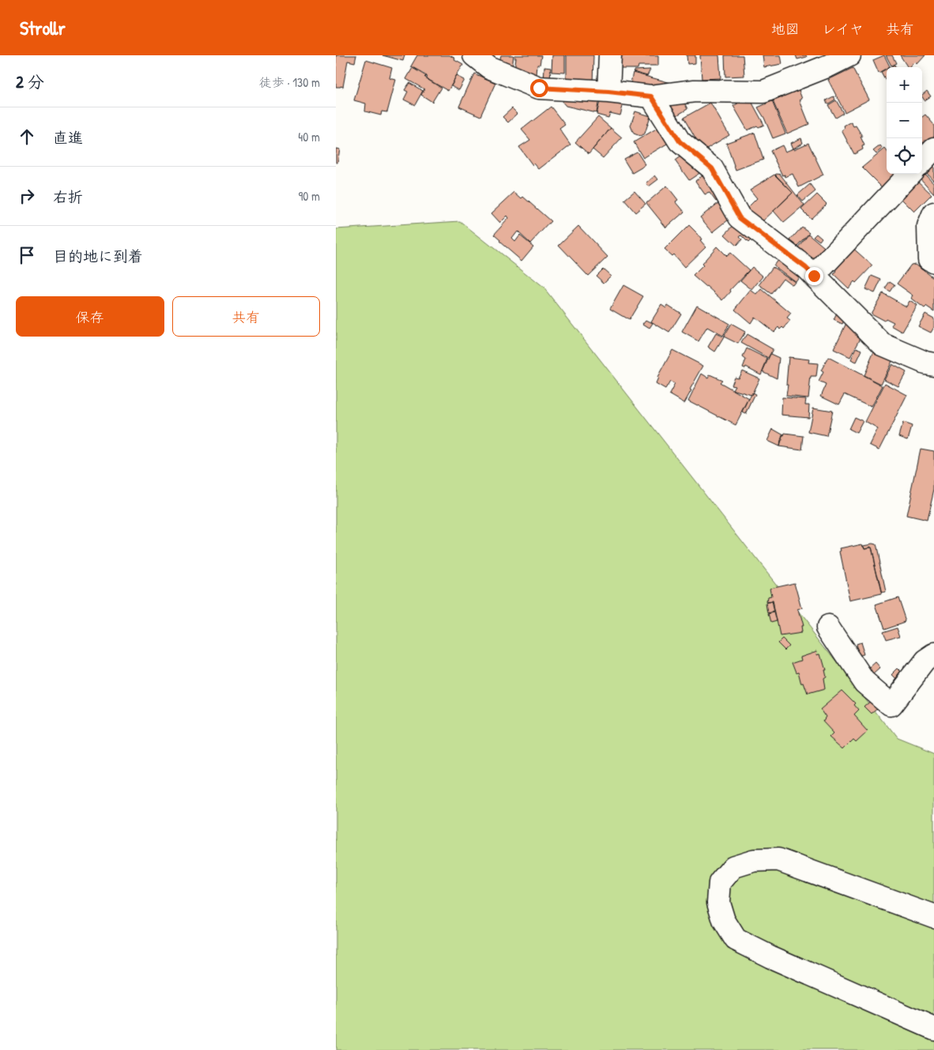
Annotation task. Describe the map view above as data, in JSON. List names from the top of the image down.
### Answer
{
  "page": {
    "header": "Strollr",
    "nav": ["地図", "レイヤ", "共有"],
    "heading": ["2 分", "徒歩 · 130 m"],
    "map_buttons": ["+", "−"],
    "list": [
      ["直進", "40 m"],
      ["右折", "90 m"],
      "目的地に到着"
    ],
    "buttons": ["保存", "共有"]
  }
}
